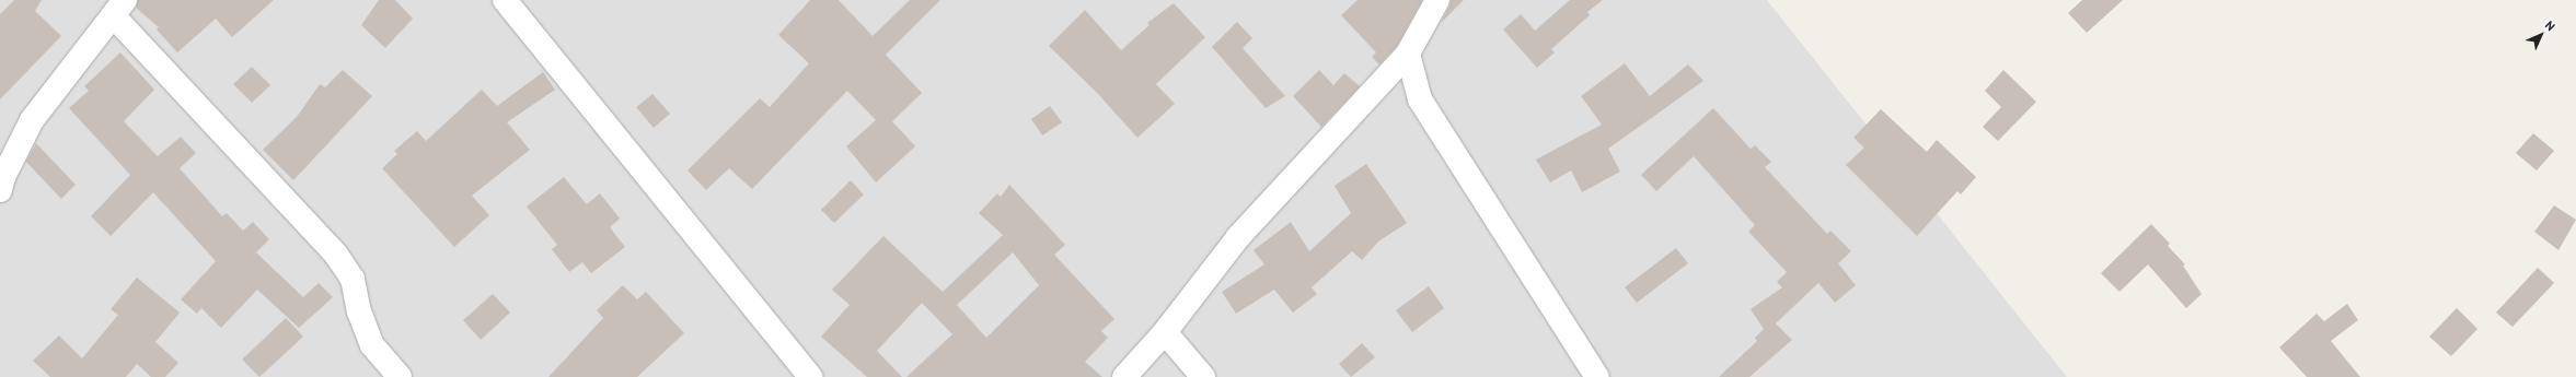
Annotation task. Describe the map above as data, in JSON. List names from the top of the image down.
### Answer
{
  "north": "top right"
}
